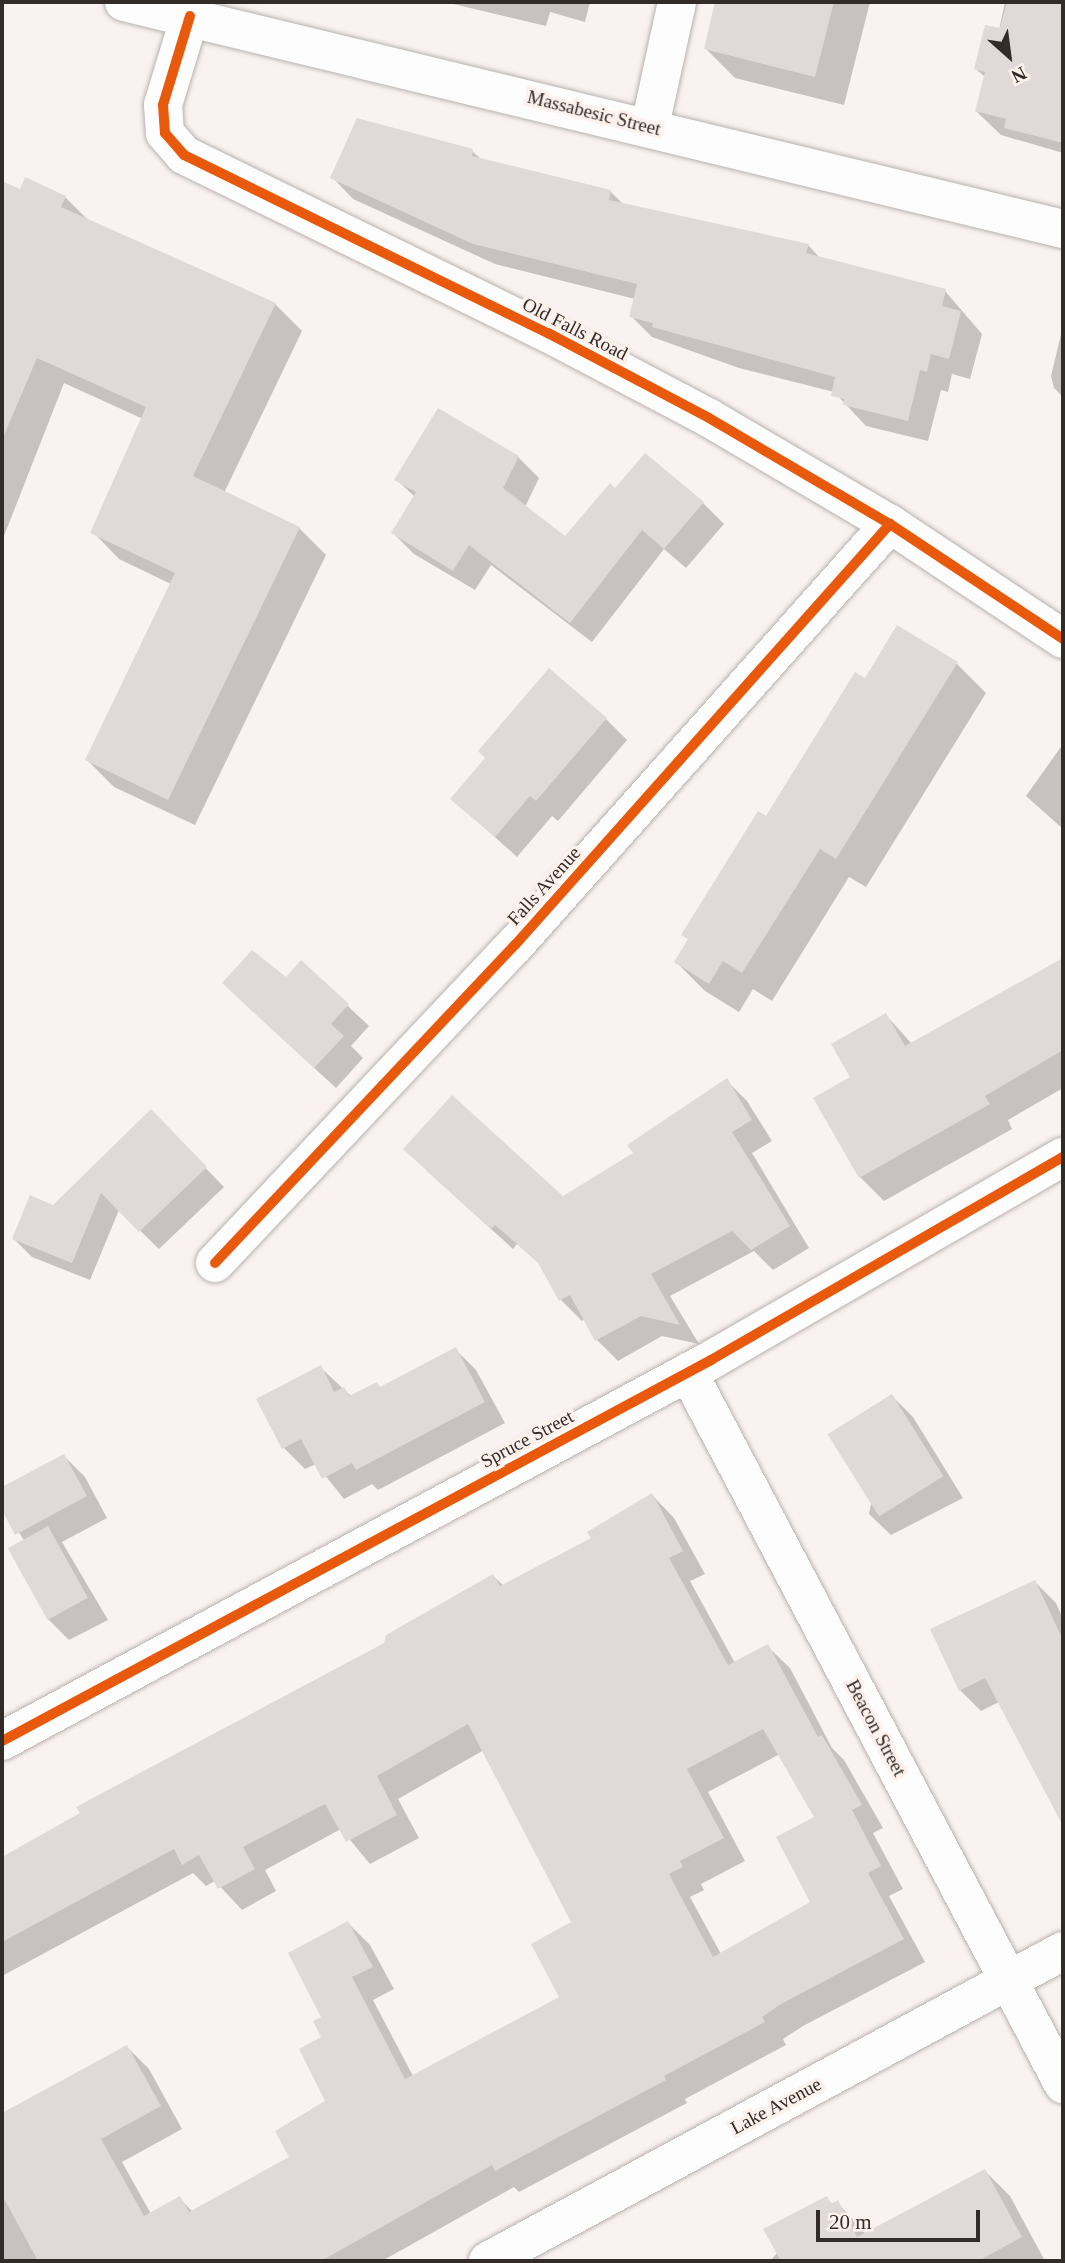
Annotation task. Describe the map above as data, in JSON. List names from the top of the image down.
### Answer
{
  "streets": {
    "street": [
      "Massabesic Street",
      "Old Falls Road",
      "Falls Avenue",
      "Spruce Street",
      "Beacon Street",
      "Lake Avenue"
    ]
  },
  "crossings": [
    ["Massabesic Street", "Old Falls Road"],
    ["Old Falls Road", "Falls Avenue"],
    ["Spruce Street", "Beacon Street"],
    ["Beacon Street", "Lake Avenue"]
  ],
  "scale_bar": "20 m",
  "north": "bottom right"
}
